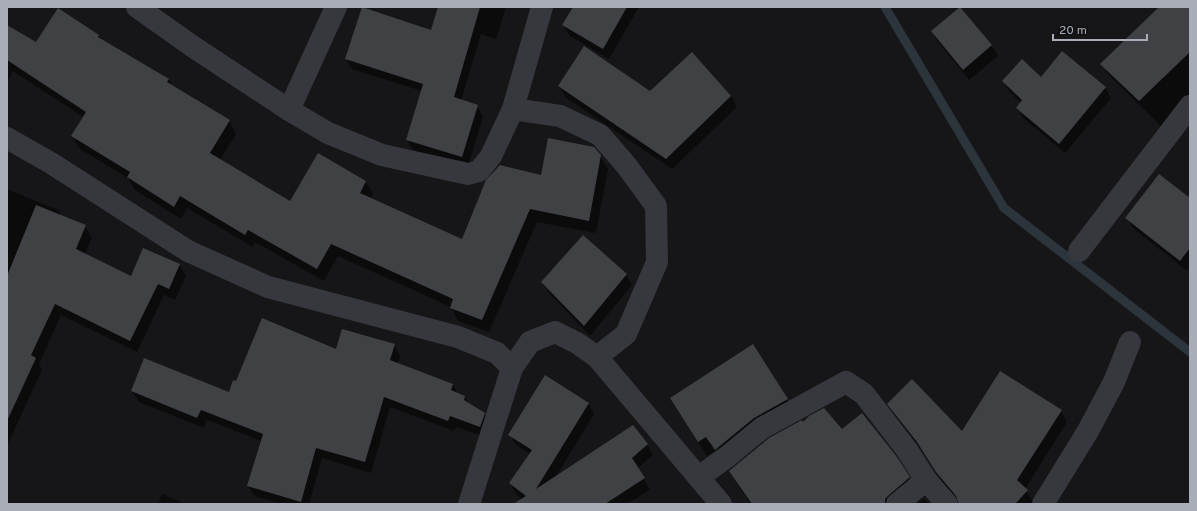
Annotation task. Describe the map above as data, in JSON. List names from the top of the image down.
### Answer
{
  "scale_bar": "20 m"
}
